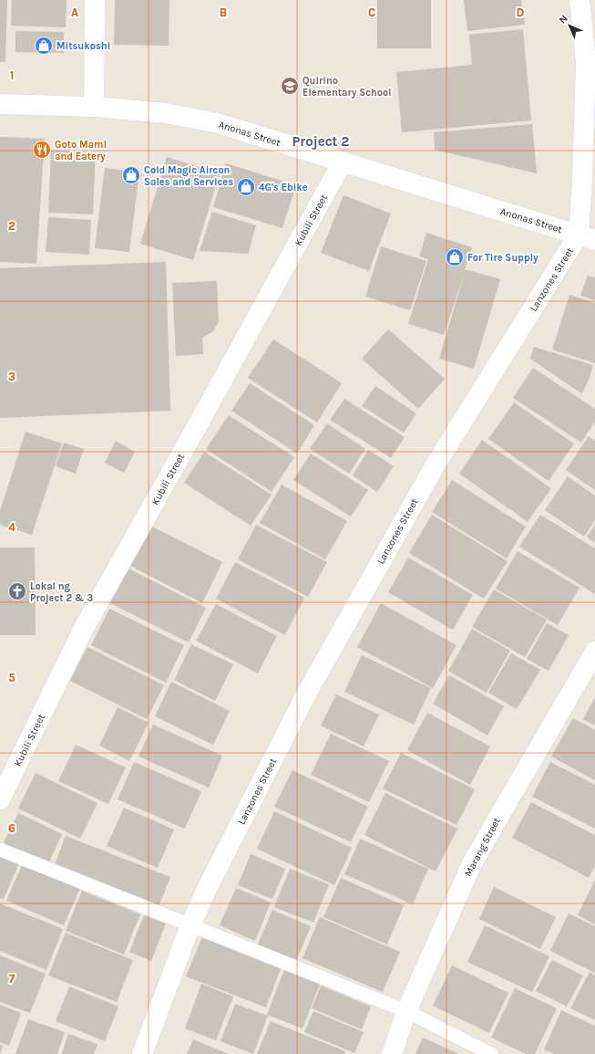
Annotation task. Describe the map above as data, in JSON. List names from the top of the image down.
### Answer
{
  "streets": {
    "street": [
      "Anonas Street",
      "Kubili Street",
      "Lanzones Street",
      "Marang Street"
    ]
  },
  "crossings": [
    ["Anonas Street", "Kubili Street"],
    ["Anonas Street", "Lanzones Street"]
  ],
  "districts": ["Project 2"],
  "places": {
    "shop": [
      "Mitsukoshi",
      "Cold Magic Aircon Sales and Services",
      "4G's Ebike",
      "For Tire Supply"
    ],
    "school or university": ["Quirino Elementary School"],
    "restaurant": ["Goto Mami and Eatery"],
    "church": ["Lokal ng Project 2 & 3"]
  },
  "north": "top left",
  "grid": {
    "columns": [
      "A",
      "B",
      "C",
      "D"
    ],
    "rows": [
      "1",
      "2",
      "3",
      "4",
      "5",
      "6",
      "7"
    ]
  }
}
